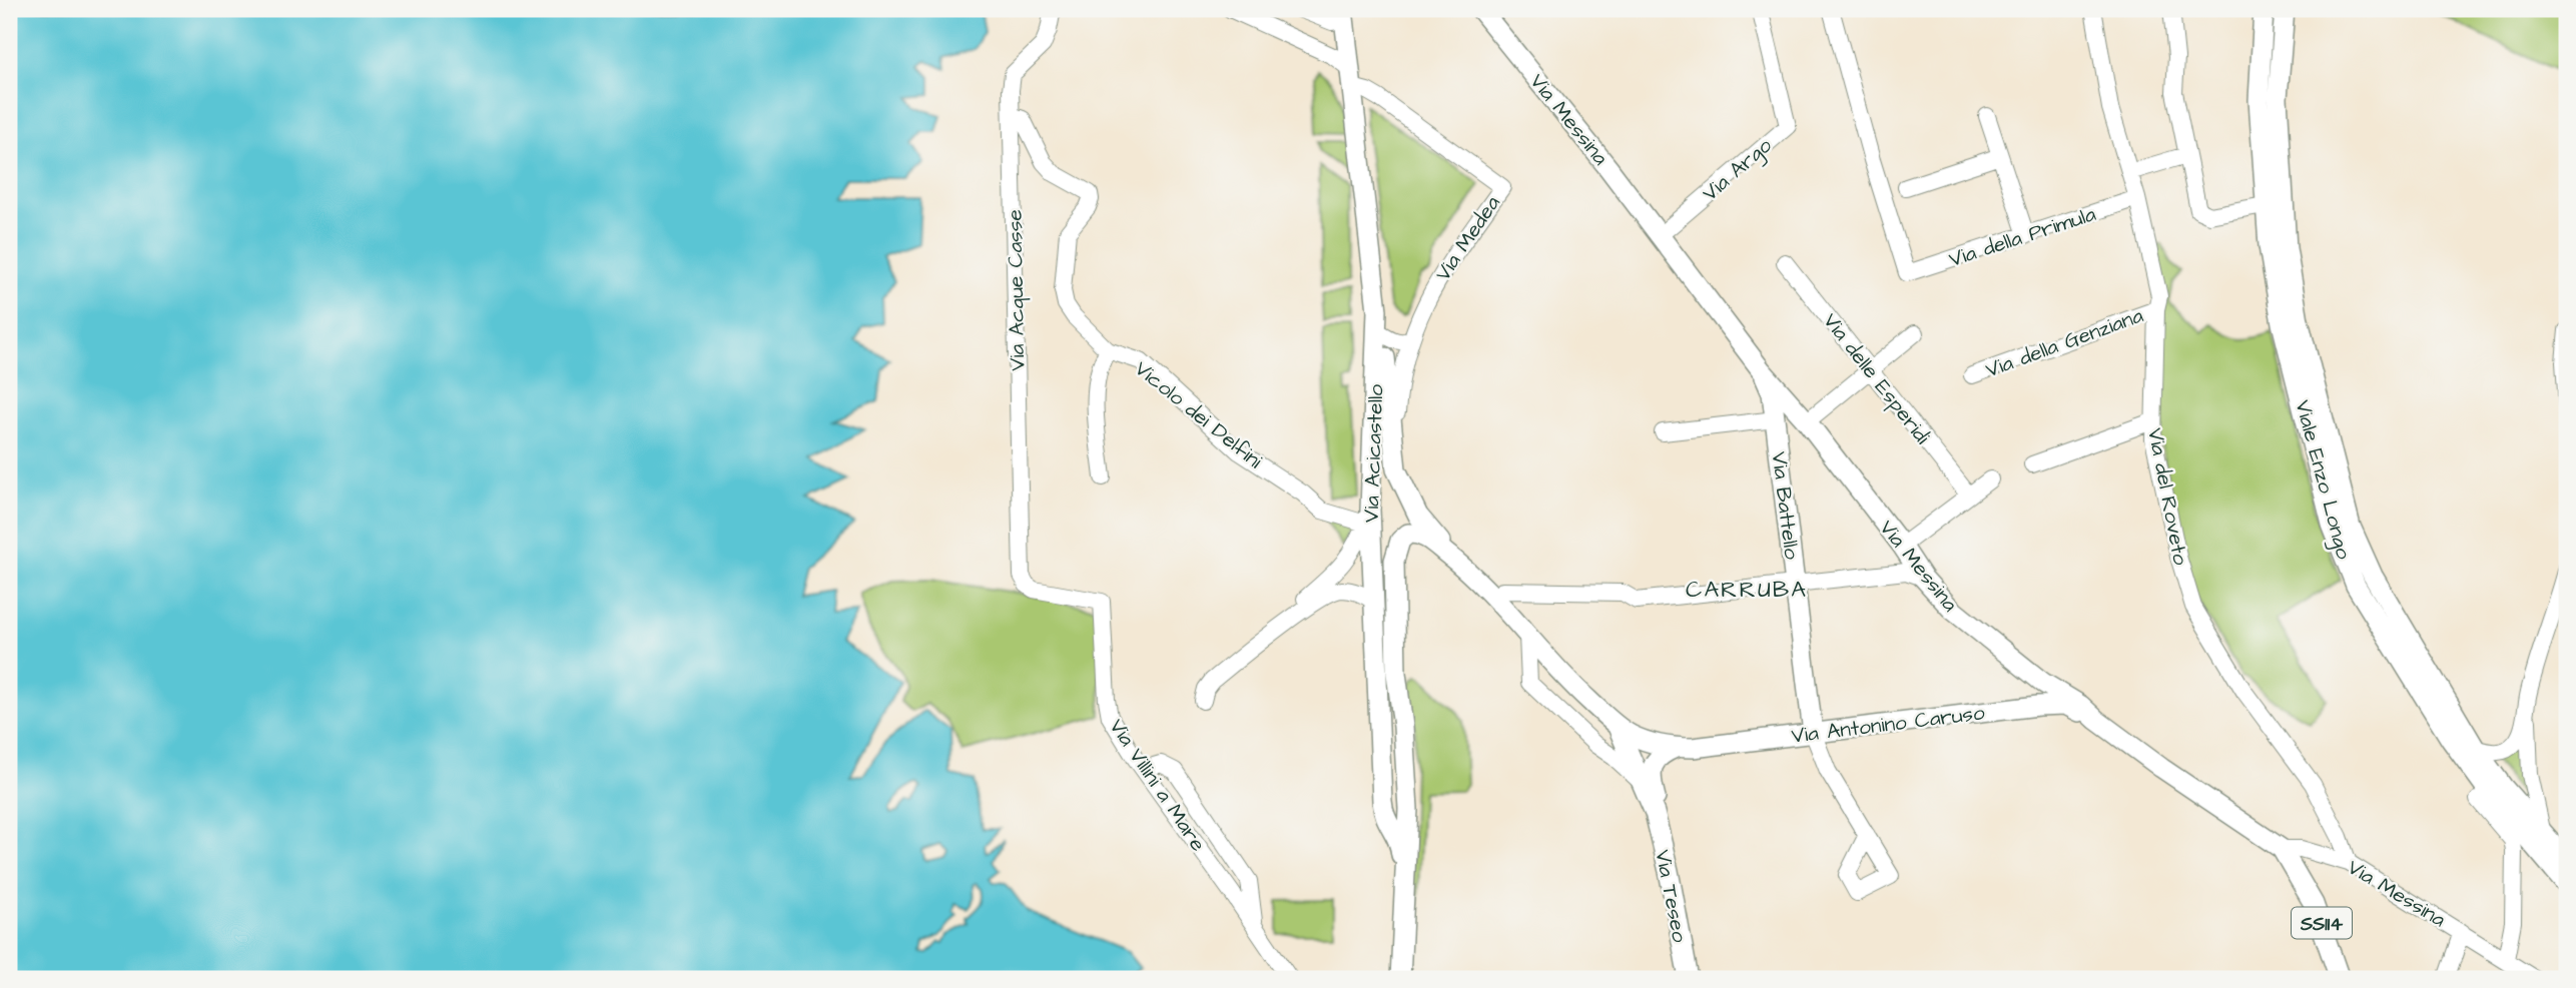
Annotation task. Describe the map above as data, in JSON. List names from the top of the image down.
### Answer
{
  "streets": {
    "main road": [
      "Via Messina",
      "Via Acicastello",
      "Viale Enzo Longo",
      "Via Battello",
      "Via Antonino Caruso",
      "Via Teseo",
      "SS114"
    ],
    "street": [
      "Via Argo",
      "Via della Primula",
      "Via Medea",
      "Via Acque Casse",
      "Via della Genziana",
      "Via delle Esperidi",
      "Vicolo dei Delfini",
      "Via del Roveto",
      "Via Villini a Mare"
    ]
  },
  "crossings": [
    ["Via Messina", "Via Argo"],
    ["Via Messina", "Via del Roveto"],
    ["Via Messina", "Via Battello"],
    ["Via Messina", "Via Antonino Caruso"],
    ["Via Messina", "SS114"],
    ["Via della Primula", "Via del Roveto"],
    ["Via Medea", "Via Acicastello"],
    ["Via Acque Casse", "Vicolo dei Delfini"],
    ["Via Acque Casse", "Via Villini a Mare"],
    ["Via della Genziana", "Via del Roveto"],
    ["Vicolo dei Delfini", "Via Acicastello"],
    ["Via Battello", "Via Antonino Caruso"]
  ],
  "districts": ["CARRUBA"]
}
